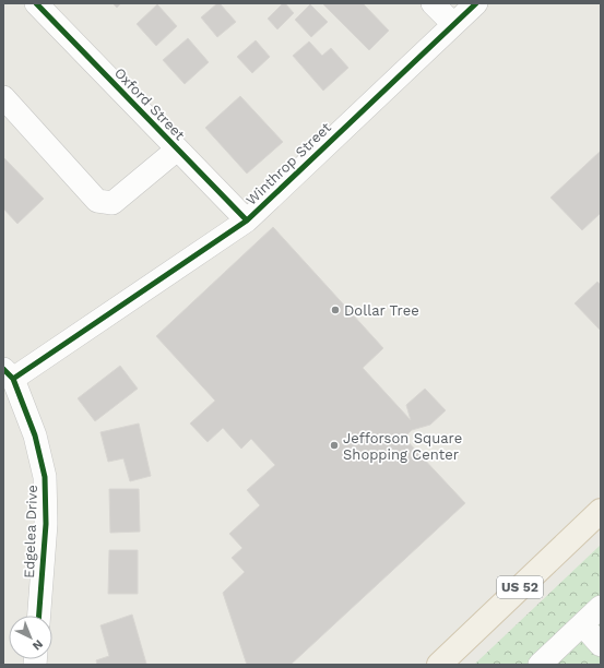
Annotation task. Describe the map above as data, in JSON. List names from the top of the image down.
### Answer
{
  "streets": {
    "main road": ["US 52"],
    "street": ["Oxford Street", "Winthrop Street", "Edgelea Drive"]
  },
  "crossings": [
    ["Oxford Street", "Winthrop Street"],
    ["Winthrop Street", "Edgelea Drive"]
  ],
  "places": ["Dollar Tree", "Jefforson Square Shopping Center"],
  "north": "bottom right"
}
